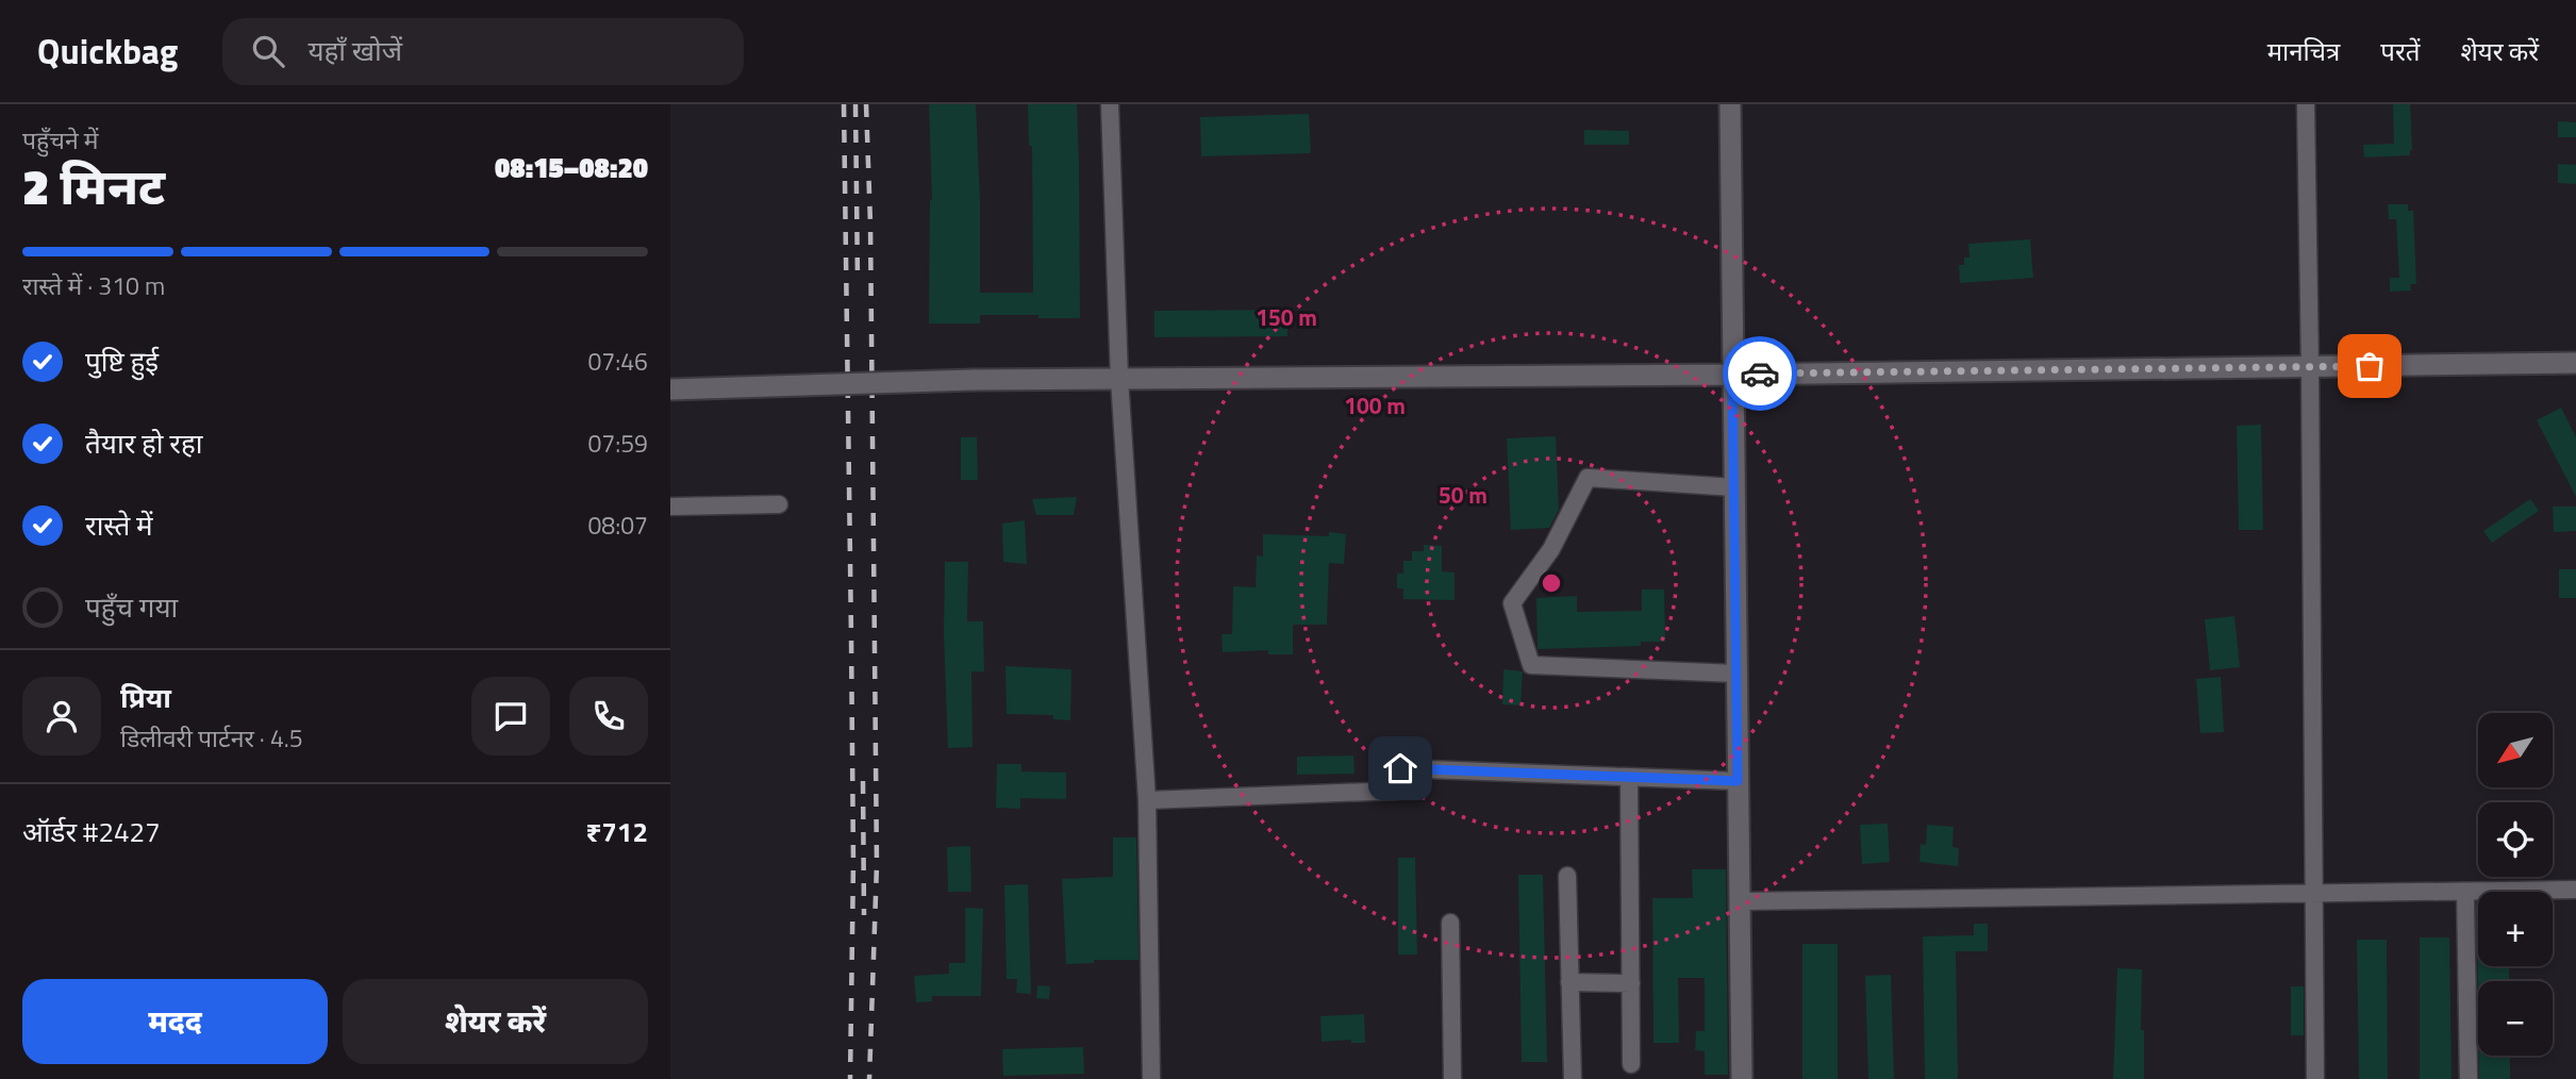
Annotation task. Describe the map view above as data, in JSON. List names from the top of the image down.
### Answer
{
  "north": "bottom left",
  "page": {
    "header": "Quickbag",
    "search": "यहाँ खोजें",
    "nav": ["मानचित्र", "परतें", "शेयर करें"],
    "heading": ["2 मिनट", "पहुँचने में", "08:15–08:20"],
    "panel": [
      "प्रिया",
      "डिलीवरी पार्टनर · 4.5",
      "ऑर्डर #2427",
      "₹712"
    ],
    "bar": "रास्ते में · 310 m",
    "list": [
      ["पुष्टि हुई", "07:46"],
      ["तैयार हो रहा", "07:59"],
      ["रास्ते में", "08:07"],
      "पहुँच गया"
    ],
    "map_buttons": ["+", "−"],
    "buttons": ["मदद", "शेयर करें"]
  },
  "rings": ["150 m", "100 m", "50 m"]
}
